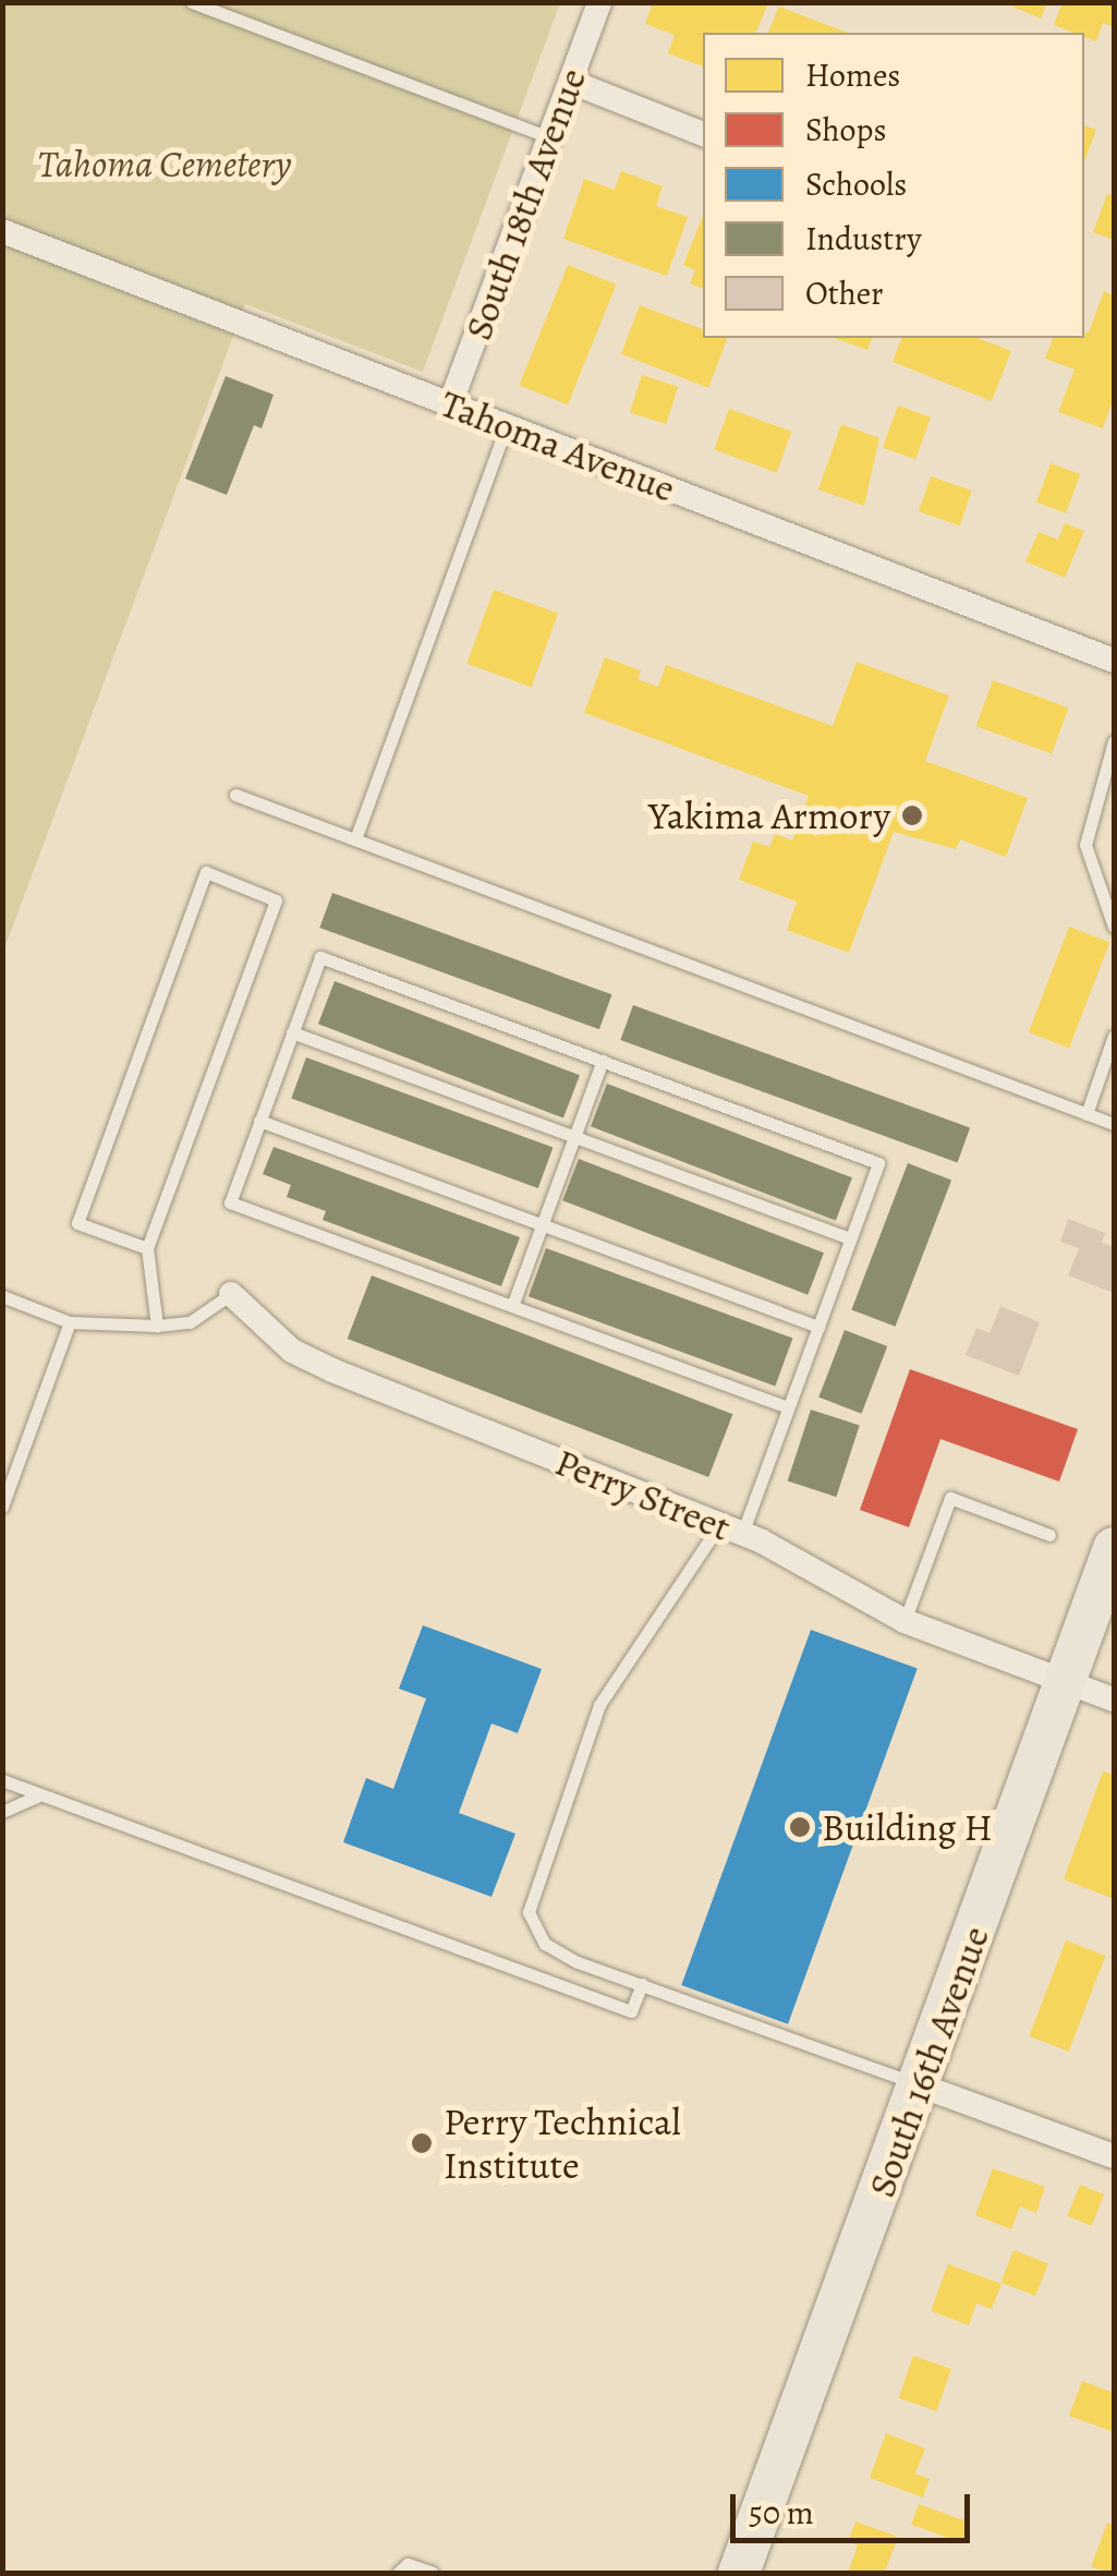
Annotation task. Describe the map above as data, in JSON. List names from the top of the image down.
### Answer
{
  "streets": {
    "main road": ["South 16th Avenue"],
    "street": ["South 18th Avenue", "Tahoma Avenue", "Perry Street"]
  },
  "crossings": [
    ["South 18th Avenue", "Tahoma Avenue"],
    ["Perry Street", "South 16th Avenue"]
  ],
  "parks": ["Tahoma Cemetery"],
  "places": ["Yakima Armory", "Building H", "Perry Technical Institute"],
  "legend": [
    "Homes",
    "Shops",
    "Schools",
    "Industry",
    "Other"
  ],
  "scale_bar": "50 m"
}
